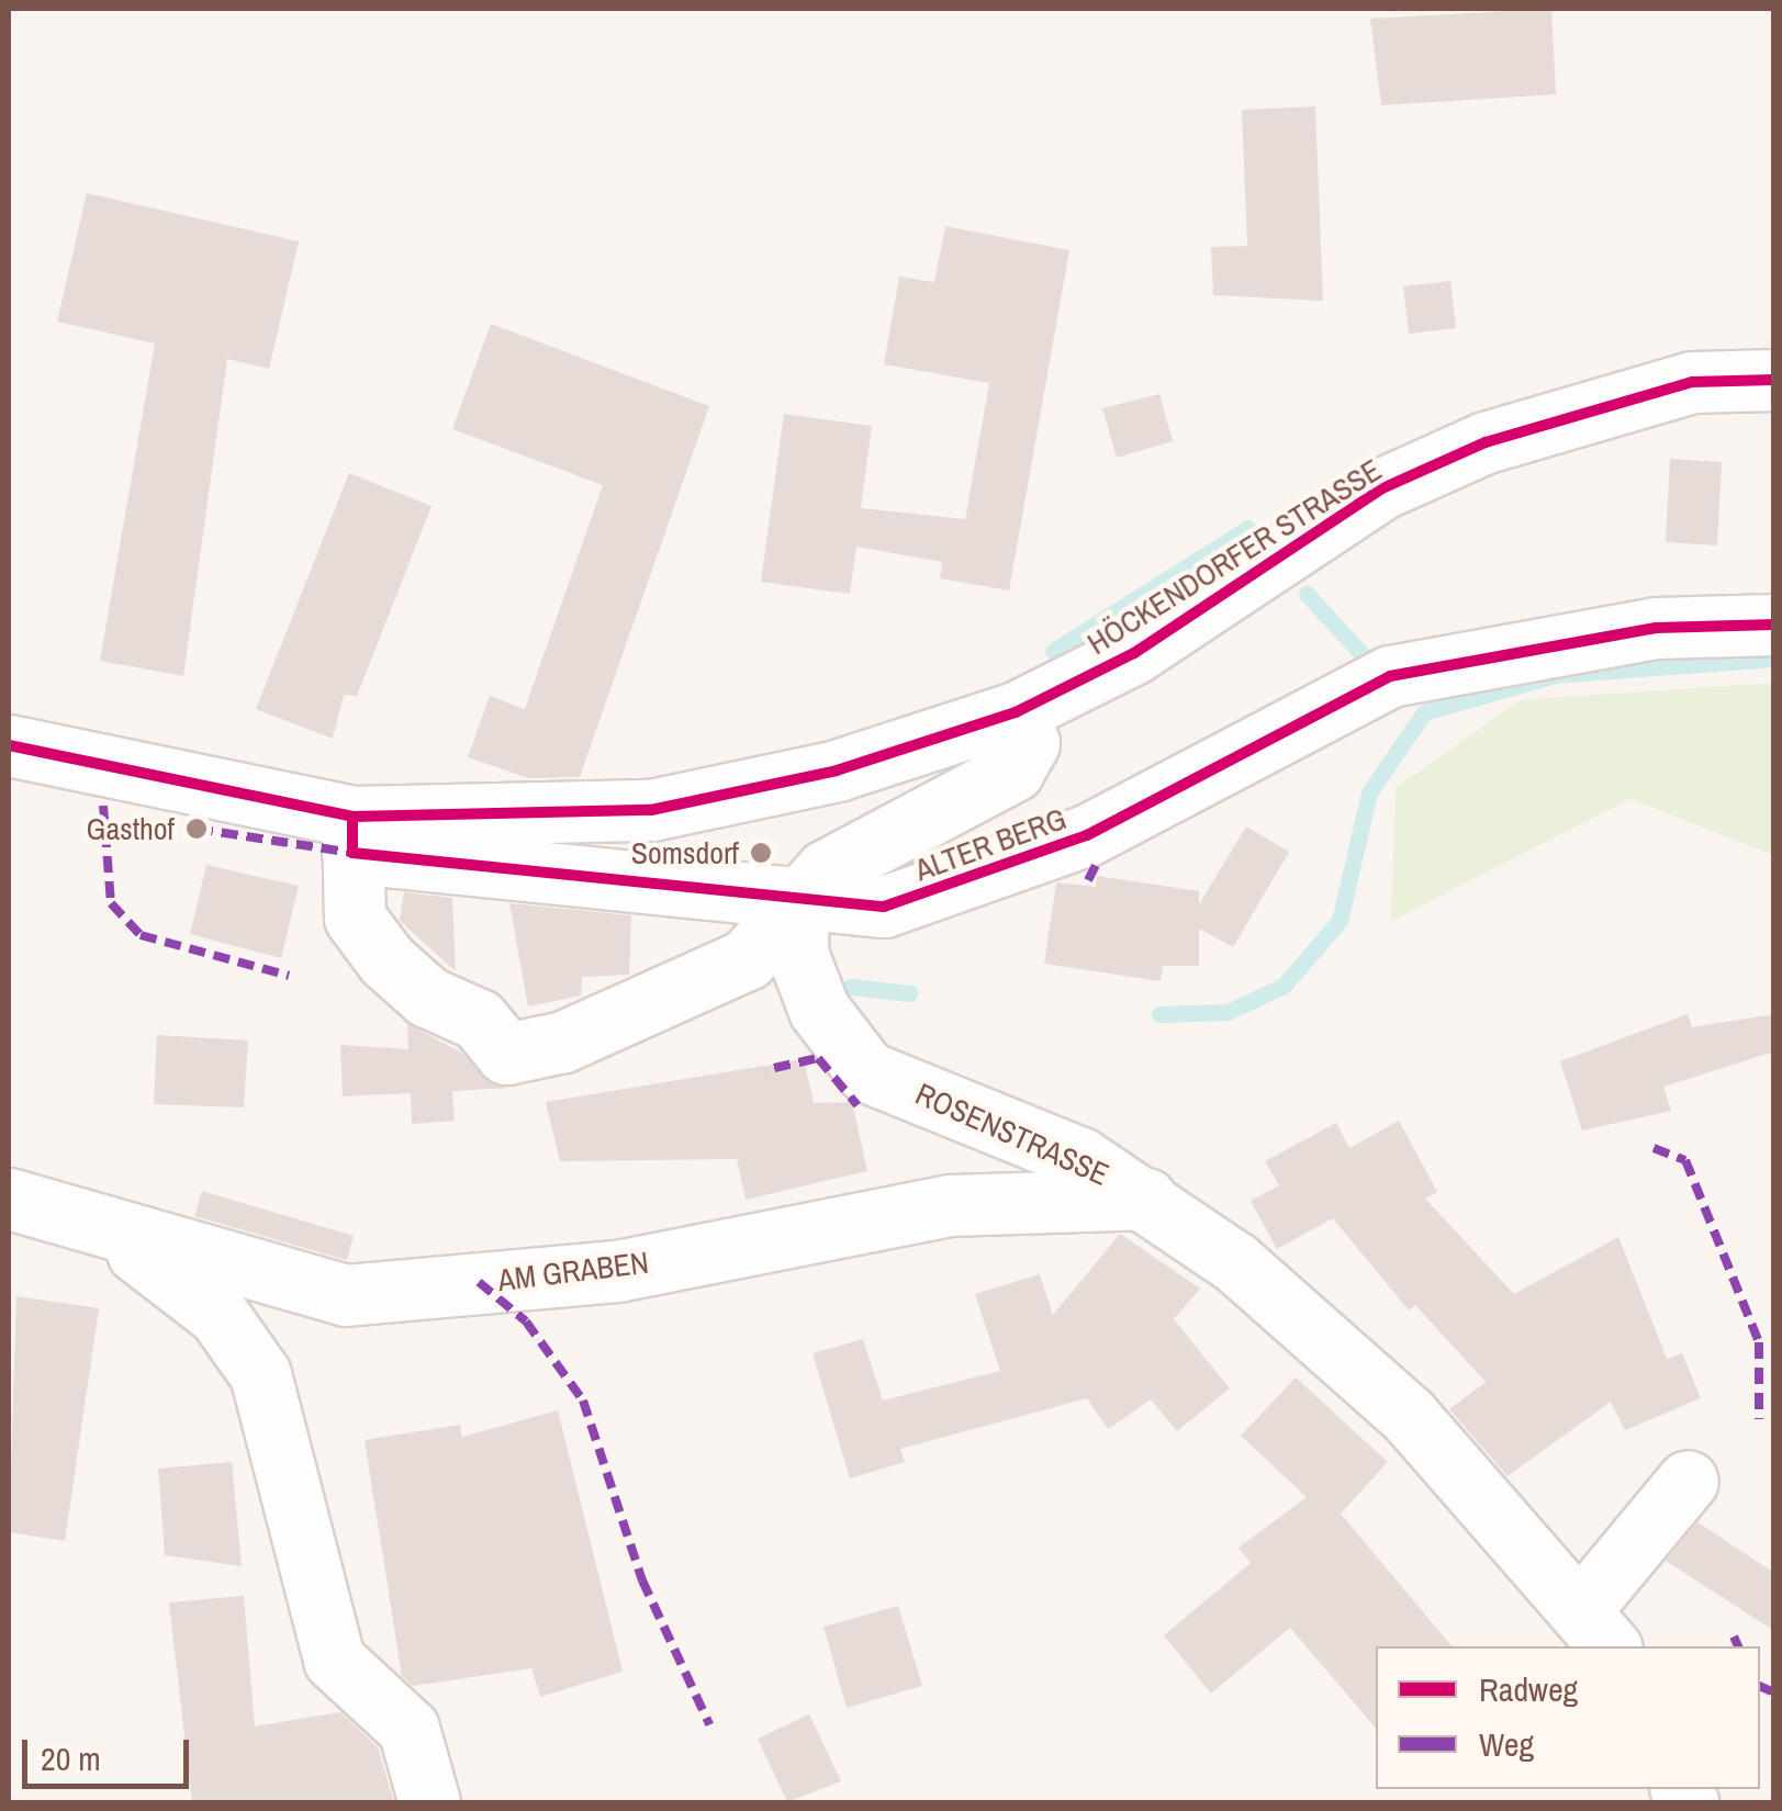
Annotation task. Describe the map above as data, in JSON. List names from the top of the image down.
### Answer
{
  "streets": {
    "street": [
      "HÖCKENDORFER STRASSE",
      "ALTER BERG",
      "ROSENSTRASSE",
      "AM GRABEN"
    ]
  },
  "crossings": [
    ["HÖCKENDORFER STRASSE", "ALTER BERG"],
    ["ALTER BERG", "ROSENSTRASSE"],
    ["ROSENSTRASSE", "AM GRABEN"]
  ],
  "places": ["Gasthof", "Somsdorf"],
  "legend": ["Radweg", "Weg"],
  "scale_bar": "20 m"
}
